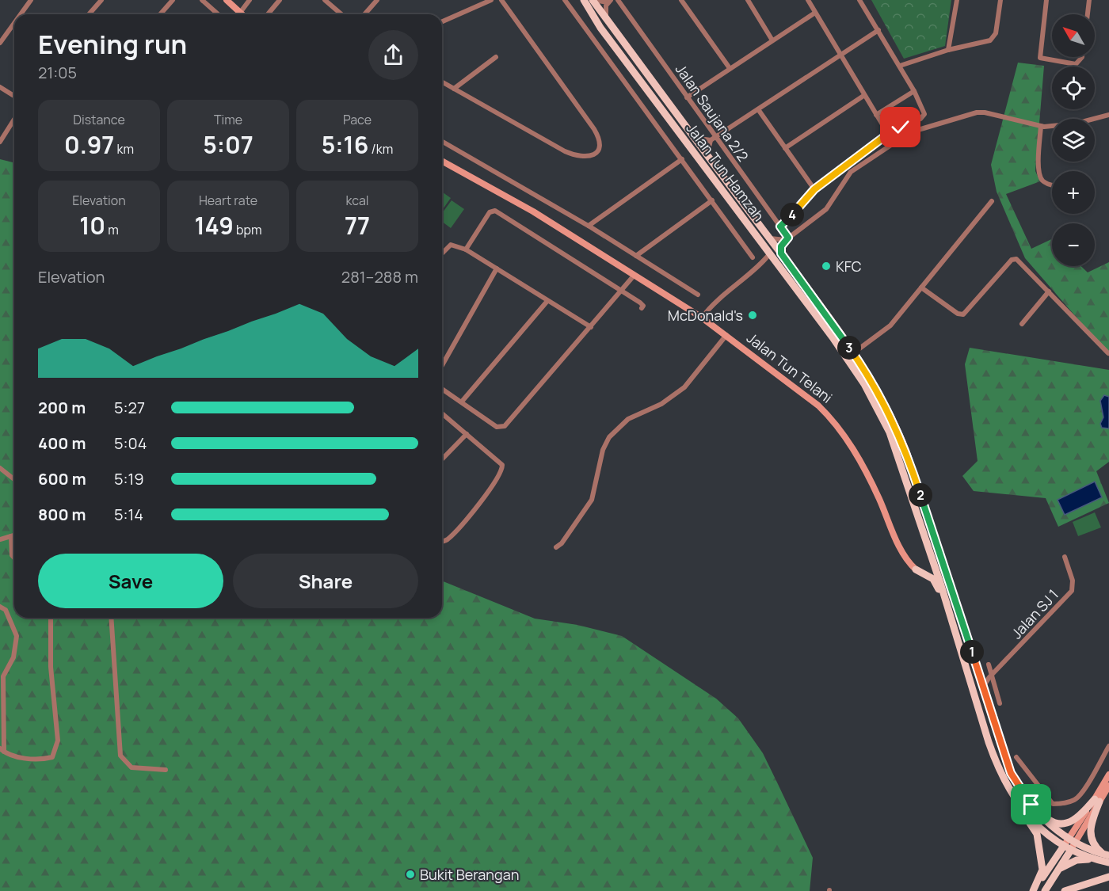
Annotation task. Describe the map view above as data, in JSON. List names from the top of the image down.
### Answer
{
  "streets": {
    "main road": ["Jalan Tun Hamzah"],
    "street": ["Jalan Saujana 2/2", "Jalan Tun Telani", "Jalan SJ 1"]
  },
  "crossings": [
    ["Jalan Tun Hamzah", "Jalan SJ 1"]
  ],
  "places": ["KFC", "McDonald's", "Bukit Berangan"],
  "north": "top left",
  "page": {
    "map_buttons": ["+", "−"],
    "heading": ["Evening run", "21:05"],
    "stats": [
      ["Distance", "0.97 km"],
      ["Time", "5:07"],
      ["Pace", "5:16 /km"],
      ["Elevation", "10 m"],
      ["Heart rate", "149 bpm"],
      ["kcal", "77"]
    ],
    "pins": [
      "4",
      "3",
      "2",
      "1"
    ],
    "chart": ["Elevation", "281–288 m"],
    "list": [
      {
        "name": "200 m",
        "note": "5:27"
      },
      {
        "name": "400 m",
        "note": "5:04"
      },
      {
        "name": "600 m",
        "note": "5:19"
      },
      {
        "name": "800 m",
        "note": "5:14"
      }
    ],
    "buttons": ["Save", "Share"]
  }
}
